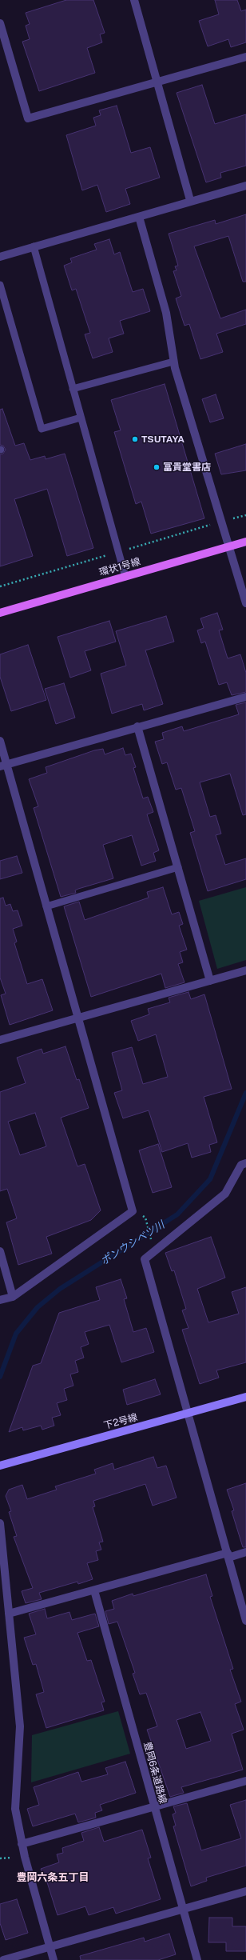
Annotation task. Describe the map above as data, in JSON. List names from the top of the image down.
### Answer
{
  "streets": {
    "main road": ["環状1号線"],
    "street": ["下2号線", "豊岡6条道路線"]
  },
  "districts": ["豊岡六条五丁目"],
  "water": ["ポンウシベツ川"],
  "places": ["TSUTAYA", "冨貴堂書店"]
}
